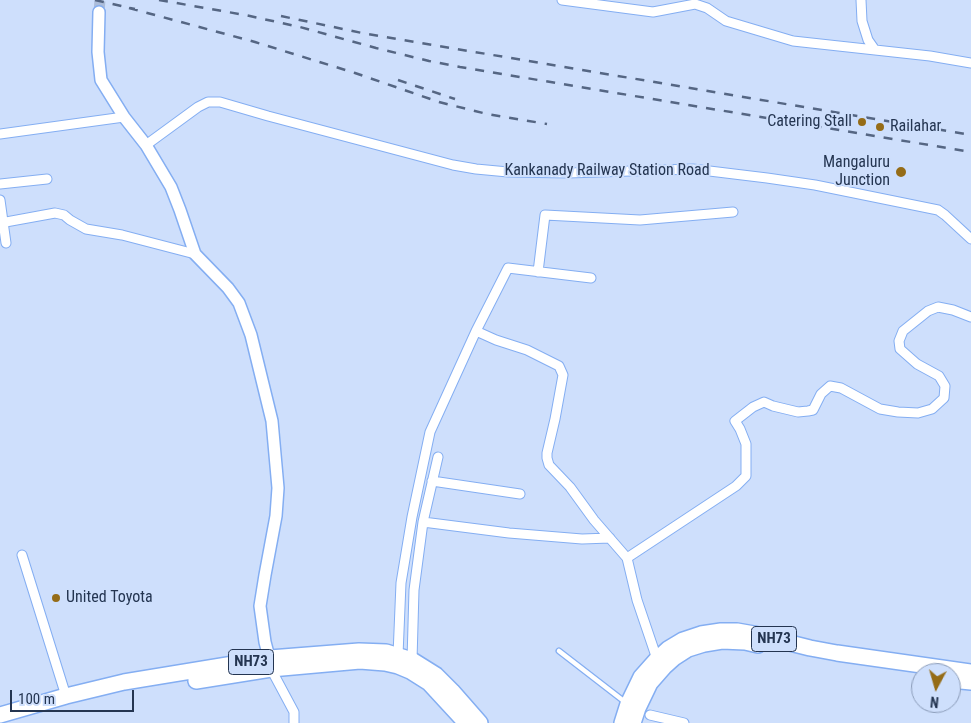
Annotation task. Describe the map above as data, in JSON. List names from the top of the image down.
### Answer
{
  "streets": {
    "highway": ["NH73"],
    "street": ["Kankanady Railway Station Road"]
  },
  "places": [
    "Catering Stall",
    "Railahar",
    "Mangaluru Junction",
    "United Toyota"
  ],
  "scale_bar": "100 m",
  "north": "bottom"
}
